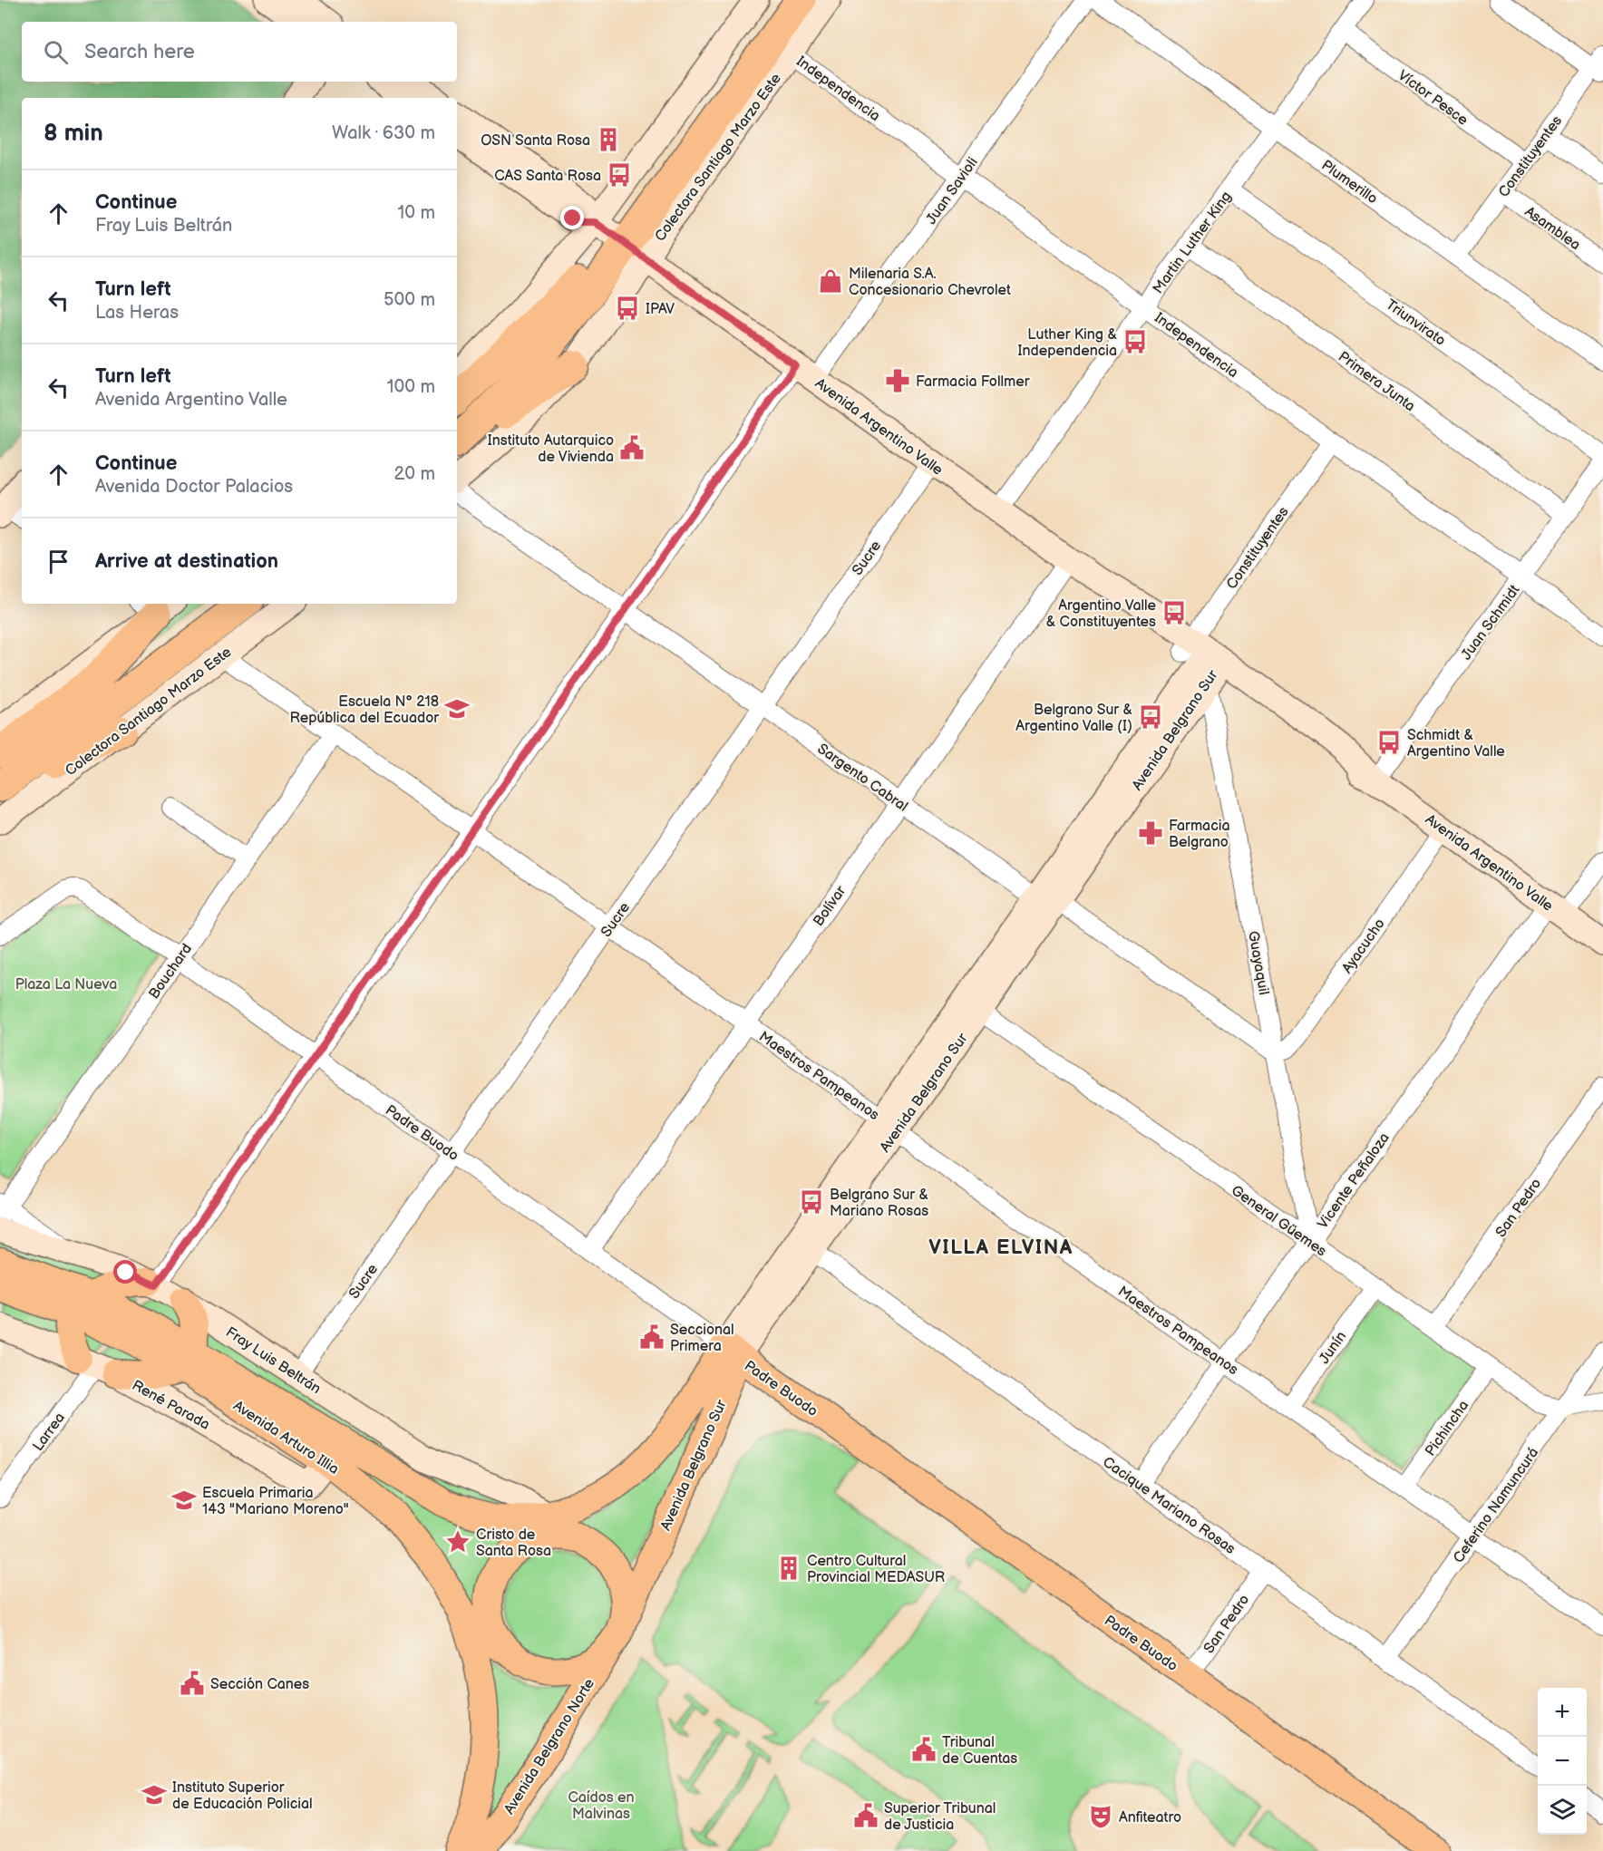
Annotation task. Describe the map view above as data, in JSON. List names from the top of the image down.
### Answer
{
  "streets": {
    "main road": [
      "Avenida Belgrano Sur",
      "Padre Buodo",
      "Avenida Arturo Illia",
      "Avenida Belgrano Norte"
    ],
    "street": [
      "Independencia",
      "Víctor Pesce",
      "Constituyentes",
      "Colectora Santiago Marzo Este",
      "Plumerillo",
      "Juan Savioli",
      "Asamblea",
      "Martin Luther King",
      "Triunvirato",
      "Primera Junta",
      "Avenida Argentino Valle",
      "Sucre",
      "Juan Schmidt",
      "Sargento Cabral",
      "Bolívar",
      "Ayacucho",
      "Guayaquil",
      "Bouchard",
      "Maestros Pampeanos",
      "Vicente Peñaloza",
      "San Pedro",
      "General Güemes",
      "Junín",
      "Fray Luis Beltrán",
      "René Parada",
      "Pichincha",
      "Larrea",
      "Cacique Mariano Rosas",
      "Ceferino Namuncurá"
    ]
  },
  "crossings": [
    ["Independencia", "Constituyentes"],
    ["Independencia", "Colectora Santiago Marzo Este"],
    ["Independencia", "Juan Savioli"],
    ["Independencia", "Martin Luther King"],
    ["Independencia", "Juan Schmidt"],
    ["Víctor Pesce", "Constituyentes"],
    ["Víctor Pesce", "Martin Luther King"],
    ["Constituyentes", "Plumerillo"],
    ["Constituyentes", "Asamblea"],
    ["Constituyentes", "Avenida Argentino Valle"],
    ["Constituyentes", "Avenida Belgrano Sur"],
    ["Constituyentes", "Guayaquil"],
    ["Colectora Santiago Marzo Este", "Avenida Argentino Valle"],
    ["Colectora Santiago Marzo Este", "Maestros Pampeanos"],
    ["Plumerillo", "Martin Luther King"],
    ["Juan Savioli", "Avenida Argentino Valle"],
    ["Martin Luther King", "Triunvirato"],
    ["Martin Luther King", "Primera Junta"],
    ["Martin Luther King", "Avenida Argentino Valle"],
    ["Primera Junta", "Juan Schmidt"],
    ["Avenida Argentino Valle", "Sucre"],
    ["Avenida Argentino Valle", "Juan Schmidt"],
    ["Avenida Argentino Valle", "Avenida Belgrano Sur"],
    ["Avenida Argentino Valle", "Bolívar"],
    ["Avenida Argentino Valle", "Ayacucho"],
    ["Avenida Argentino Valle", "Guayaquil"],
    ["Avenida Argentino Valle", "Vicente Peñaloza"],
    ["Sucre", "Sargento Cabral"],
    ["Sucre", "Maestros Pampeanos"],
    ["Sucre", "Padre Buodo"],
    ["Sucre", "Fray Luis Beltrán"],
    ["Avenida Belgrano Sur", "Sargento Cabral"],
    ["Avenida Belgrano Sur", "Guayaquil"],
    ["Avenida Belgrano Sur", "Maestros Pampeanos"],
    ["Avenida Belgrano Sur", "Padre Buodo"],
    ["Avenida Belgrano Sur", "General Güemes"],
    ["Avenida Belgrano Sur", "Fray Luis Beltrán"],
    ["Avenida Belgrano Sur", "Avenida Arturo Illia"],
    ["Avenida Belgrano Sur", "Cacique Mariano Rosas"],
    ["Avenida Belgrano Sur", "Avenida Belgrano Norte"],
    ["Sargento Cabral", "Bolívar"],
    ["Sargento Cabral", "Ayacucho"],
    ["Sargento Cabral", "Guayaquil"],
    ["Bolívar", "Maestros Pampeanos"],
    ["Bolívar", "Padre Buodo"],
    ["Ayacucho", "Guayaquil"],
    ["Guayaquil", "Vicente Peñaloza"],
    ["Guayaquil", "General Güemes"],
    ["Bouchard", "Maestros Pampeanos"],
    ["Bouchard", "Padre Buodo"],
    ["Bouchard", "Fray Luis Beltrán"],
    ["Maestros Pampeanos", "Vicente Peñaloza"],
    ["Maestros Pampeanos", "Junín"],
    ["Maestros Pampeanos", "Pichincha"],
    ["Maestros Pampeanos", "Ceferino Namuncurá"],
    ["Padre Buodo", "San Pedro"],
    ["Vicente Peñaloza", "General Güemes"],
    ["Vicente Peñaloza", "Cacique Mariano Rosas"],
    ["San Pedro", "General Güemes"],
    ["San Pedro", "Cacique Mariano Rosas"],
    ["General Güemes", "Junín"],
    ["General Güemes", "Pichincha"],
    ["General Güemes", "Ceferino Namuncurá"],
    ["Fray Luis Beltrán", "Avenida Arturo Illia"],
    ["René Parada", "Larrea"],
    ["René Parada", "Avenida Arturo Illia"],
    ["Avenida Arturo Illia", "Avenida Belgrano Norte"],
    ["Cacique Mariano Rosas", "Ceferino Namuncurá"]
  ],
  "districts": ["VILLA ELVINA"],
  "parks": ["Plaza La Nueva", "Caídos en Malvinas"],
  "places": {
    "building": ["OSN Santa Rosa", "Centro Cultural Provincial MEDASUR"],
    "bus stop": [
      "CAS Santa Rosa",
      "IPAV",
      "Luther King & Independencia",
      "Argentino Valle & Constituyentes",
      "Belgrano Sur & Argentino Valle (I)",
      "Schmidt & Argentino Valle",
      "Belgrano Sur & Mariano Rosas"
    ],
    "shop": ["Milenaria S.A. Concesionario Chevrolet"],
    "pharmacy": ["Farmacia Follmer", "Farmacia Belgrano"],
    "public building": [
      "Instituto Autarquico de Vivienda",
      "Seccional Primera",
      "Sección Canes",
      "Tribunal de Cuentas",
      "Superior Tribunal de Justicia"
    ],
    "school or university": ["Escuela N° 218 República del Ecuador", "Escuela Primaria 143 \"Mariano Moreno\"", "Instituto Superior de Educación Policial"],
    "place": ["Cristo de Santa Rosa"],
    "theatre": ["Anfiteatro"]
  },
  "page": {
    "search": "Search here",
    "heading": ["8 min", "Walk · 630 m"],
    "list": [
      ["Continue", "Fray Luis Beltrán", "10 m"],
      ["Turn left", "Las Heras", "500 m"],
      ["Turn left", "Avenida Argentino Valle", "100 m"],
      ["Continue", "Avenida Doctor Palacios", "20 m"],
      "Arrive at destination"
    ],
    "map_buttons": ["+", "−"]
  }
}
